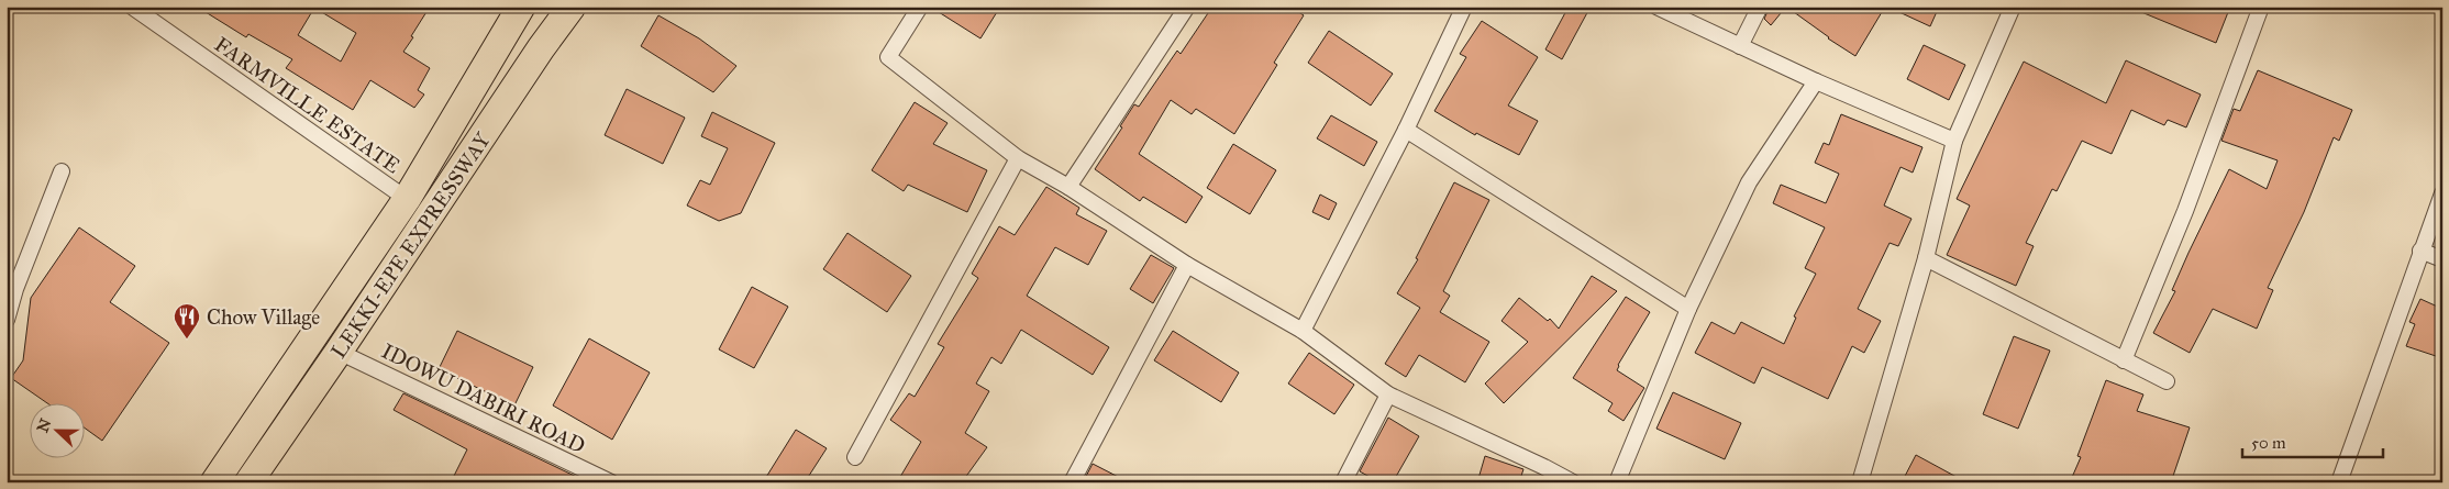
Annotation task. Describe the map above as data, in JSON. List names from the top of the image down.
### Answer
{
  "streets": {
    "highway": ["LEKKI-EPE EXPRESSWAY"],
    "street": ["FARMVILLE ESTATE", "IDOWU DABIRI ROAD"]
  },
  "crossings": [
    ["FARMVILLE ESTATE", "LEKKI-EPE EXPRESSWAY"],
    ["LEKKI-EPE EXPRESSWAY", "IDOWU DABIRI ROAD"]
  ],
  "places": {
    "restaurant": ["Chow Village"]
  },
  "scale_bar": "50 m",
  "north": "left"
}
